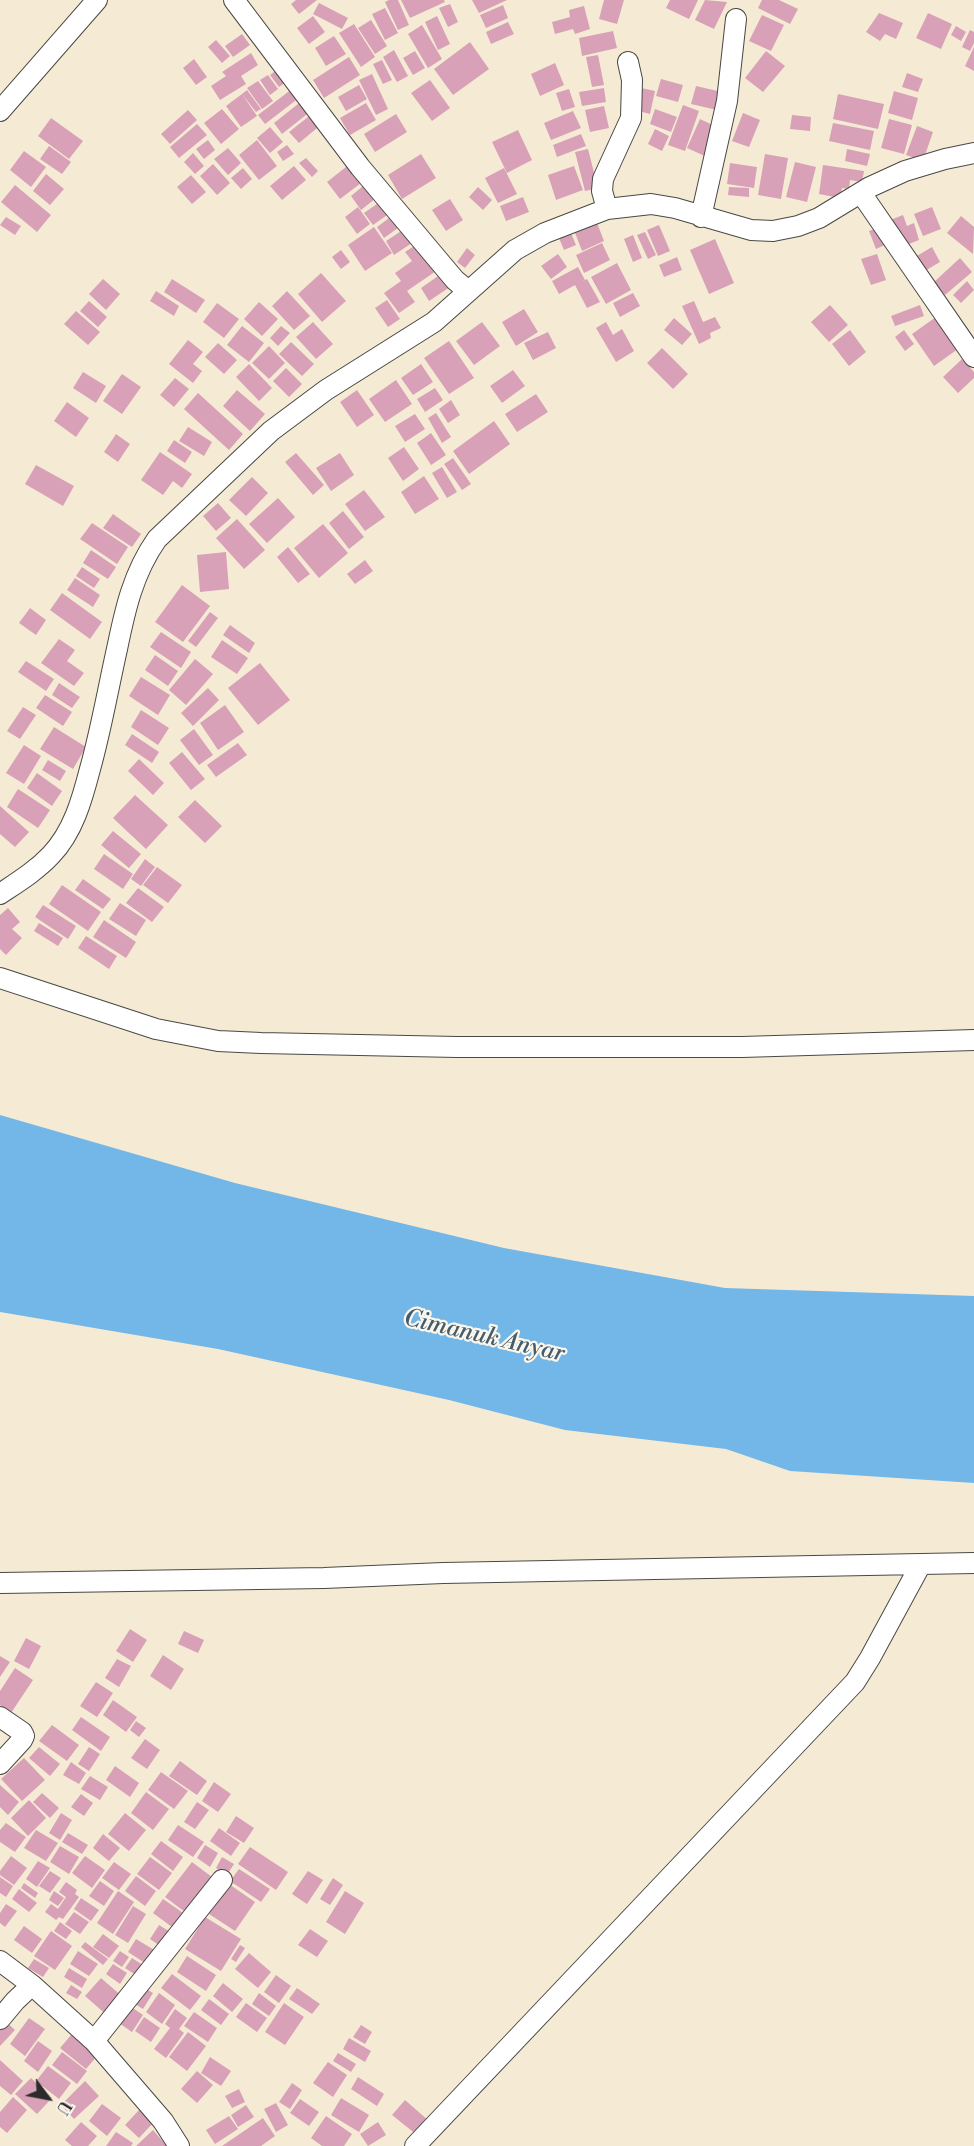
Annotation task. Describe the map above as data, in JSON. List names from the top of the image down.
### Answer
{
  "water": ["Cimanuk Anyar"],
  "north": "bottom right"
}
